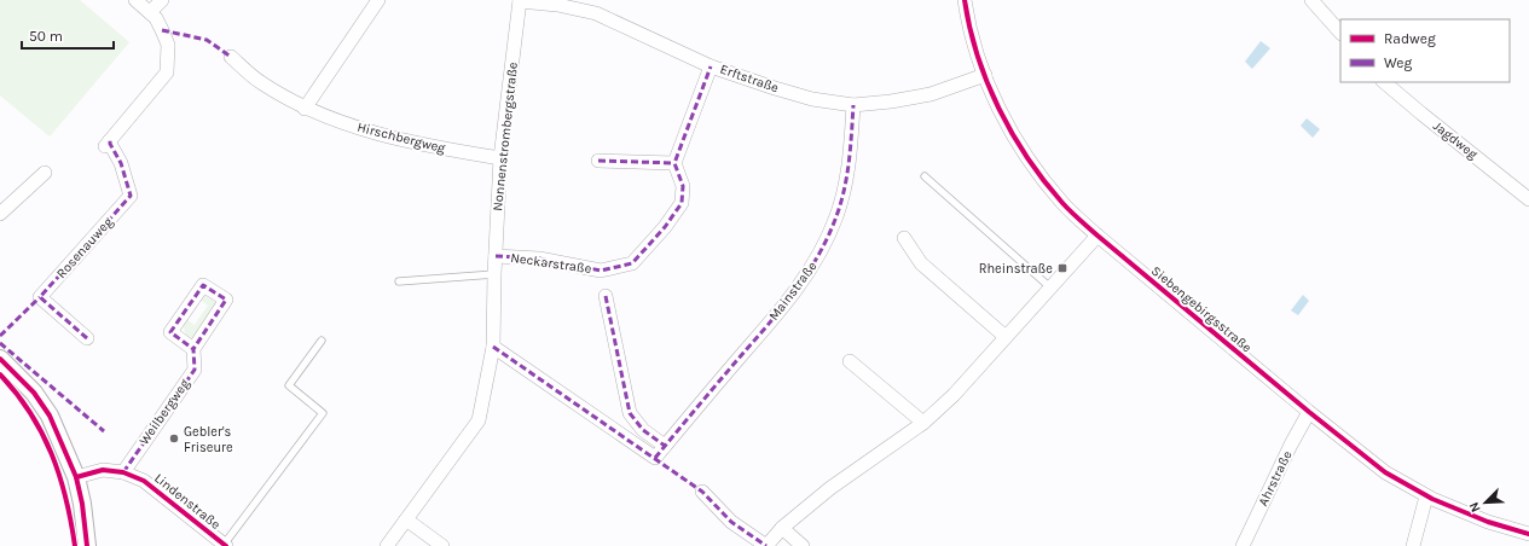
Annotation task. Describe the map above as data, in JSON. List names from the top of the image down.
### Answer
{
  "streets": {
    "street": [
      "Erftstraße",
      "Nonnenstrombergstraße",
      "Hirschbergweg",
      "Jagdweg",
      "Rosenauweg",
      "Neckarstraße",
      "Mainstraße",
      "Siebengebirgsstraße",
      "Weilbergweg",
      "Ahrstraße",
      "Lindenstraße"
    ]
  },
  "crossings": [
    ["Erftstraße", "Nonnenstrombergstraße"],
    ["Erftstraße", "Mainstraße"],
    ["Erftstraße", "Siebengebirgsstraße"],
    ["Nonnenstrombergstraße", "Hirschbergweg"],
    ["Nonnenstrombergstraße", "Neckarstraße"],
    ["Nonnenstrombergstraße", "Mainstraße"],
    ["Siebengebirgsstraße", "Ahrstraße"],
    ["Weilbergweg", "Lindenstraße"]
  ],
  "places": {
    "transit": ["Rheinstraße"],
    "other": ["Gebler's Friseure"]
  },
  "legend": ["Radweg", "Weg"],
  "scale_bar": "50 m",
  "north": "bottom left"
}
